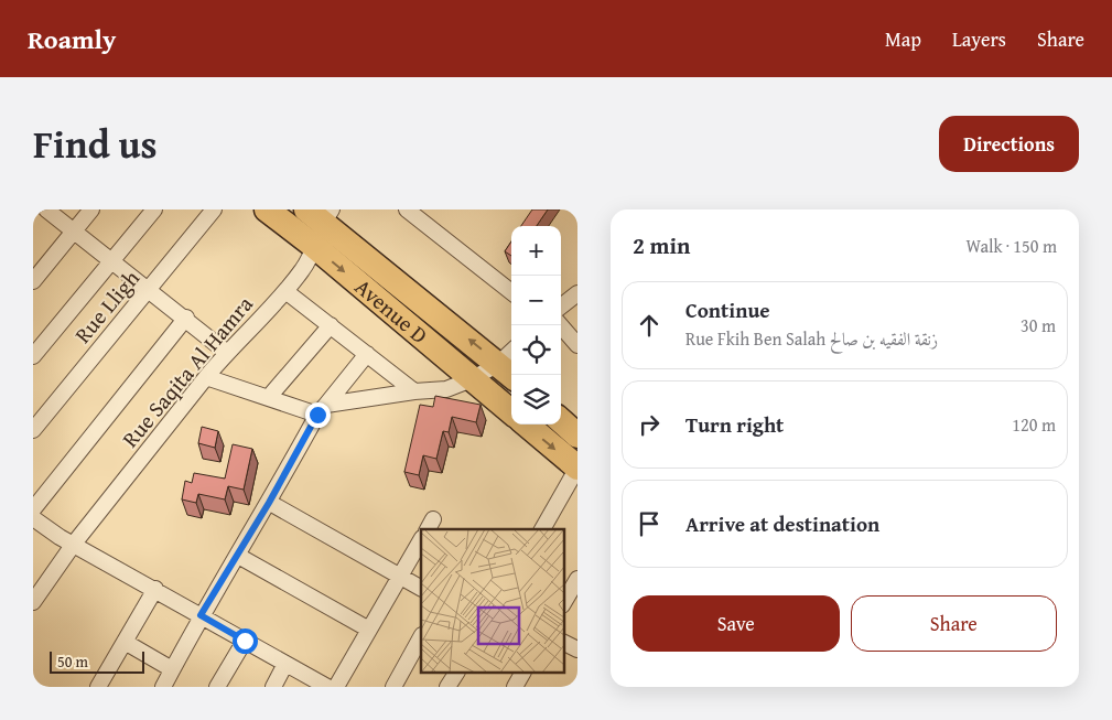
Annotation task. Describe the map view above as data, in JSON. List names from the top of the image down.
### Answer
{
  "streets": {
    "main road": ["Avenue D"],
    "street": ["Rue Lligh", "Rue Saqita Al Hamra"]
  },
  "crossings": [
    ["Avenue D", "Rue Saqita Al Hamra"]
  ],
  "scale_bar": "50 m",
  "page": {
    "header": "Roamly",
    "nav": ["Map", "Layers", "Share"],
    "title": "Find us",
    "buttons": [
      "Directions",
      ["Save", "Share"]
    ],
    "heading": ["2 min", "Walk · 150 m"],
    "map_buttons": ["+", "−"],
    "list": [
      ["Continue", "Rue Fkih Ben Salah زنقة الفقيه بن صالح", "30 m"],
      ["Turn right", "120 m"],
      "Arrive at destination"
    ],
    "scale": "50 m"
  }
}
